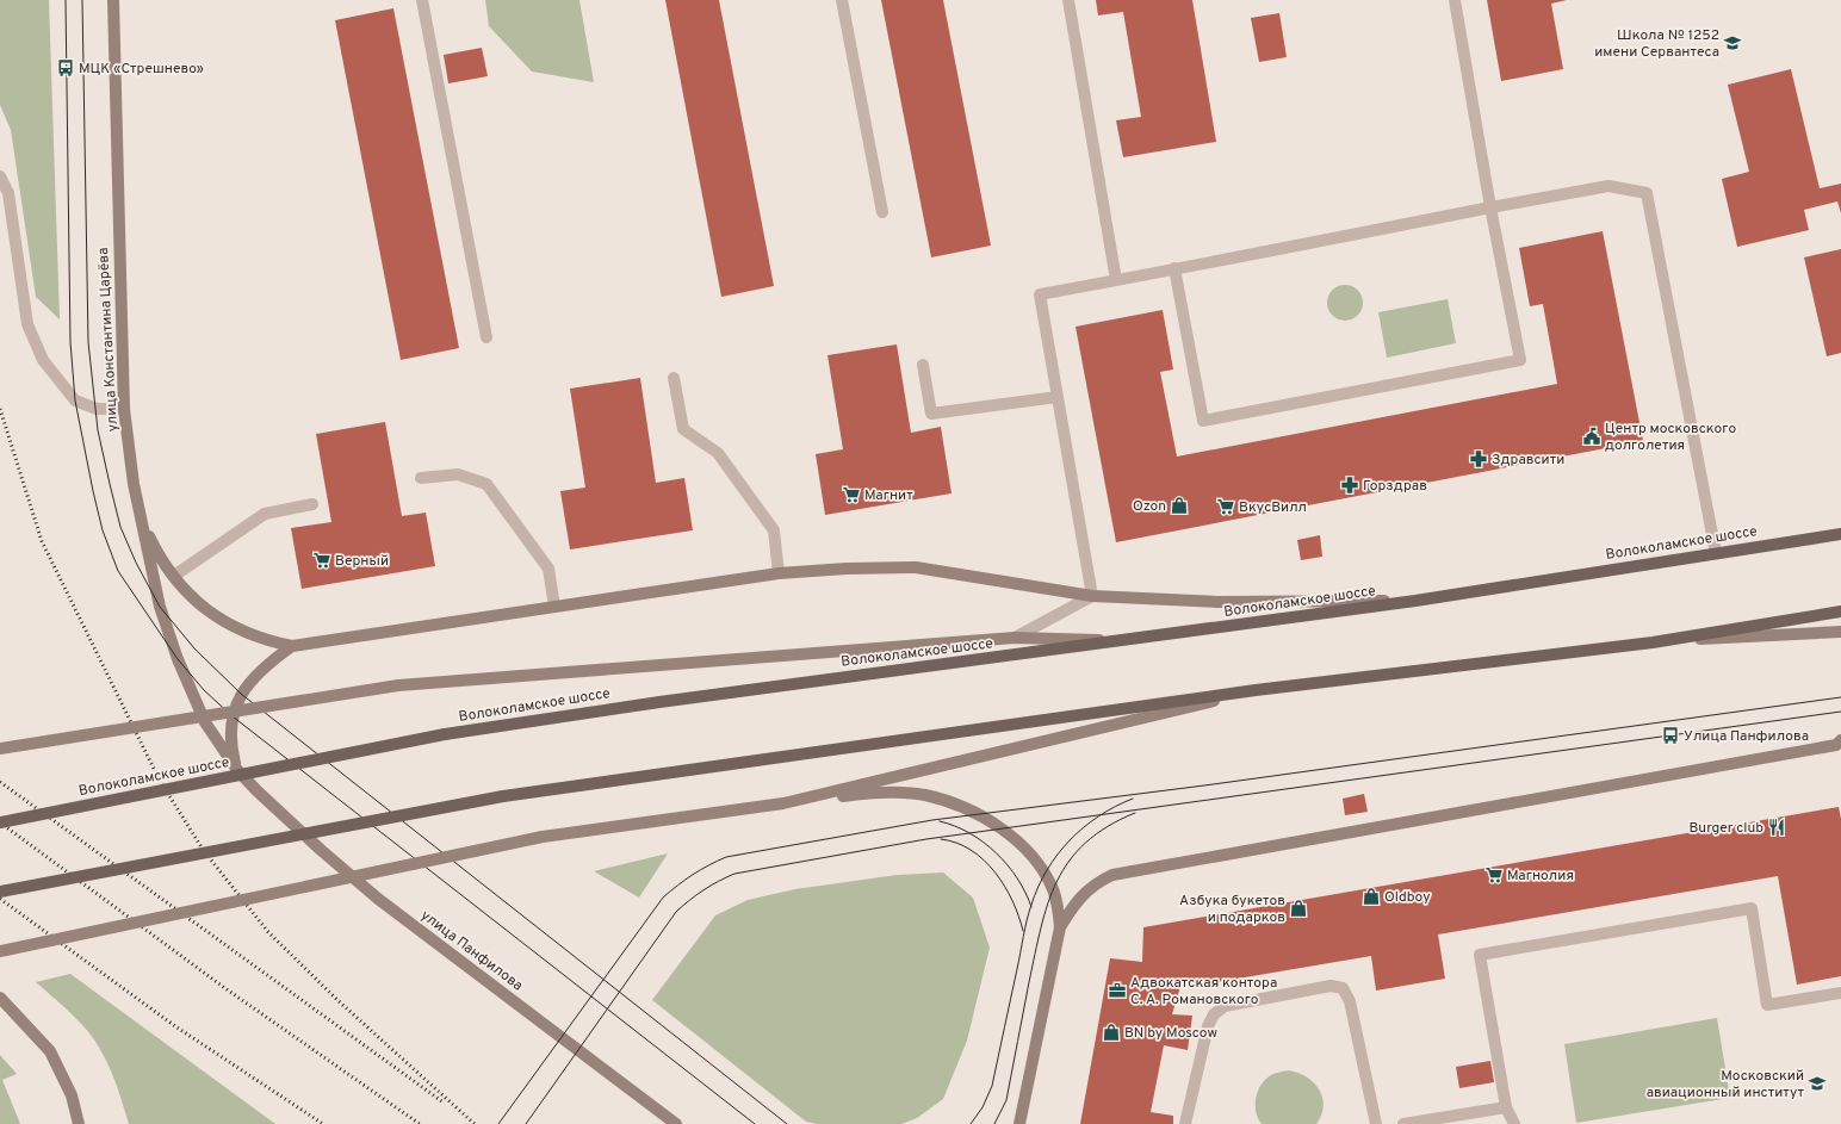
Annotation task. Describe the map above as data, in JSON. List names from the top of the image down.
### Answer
{
  "streets": {
    "main road": ["Волоколамское шоссе"],
    "street": ["улица Константина Царёва", "улица Панфилова"]
  },
  "crossings": [
    ["улица Константина Царёва", "улица Панфилова"]
  ],
  "places": {
    "school or university": ["Школа № 1252 имени Сервантеса", "Московский авиационный институт"],
    "bus stop": ["МЦК «Стрешнево»", "Улица Панфилова"],
    "public building": ["Центр московского долголетия"],
    "pharmacy": ["Здравсити", "Горздрав"],
    "supermarket": [
      "Магнит",
      "ВкусВилл",
      "Верный",
      "Магнолия"
    ],
    "shop": [
      "Ozon",
      "Oldboy",
      "Азбука букетов и подарков",
      "BN by Moscow"
    ],
    "restaurant": ["Burger club"],
    "office": ["Адвокатская контора С. А. Романовского"]
  }
}
